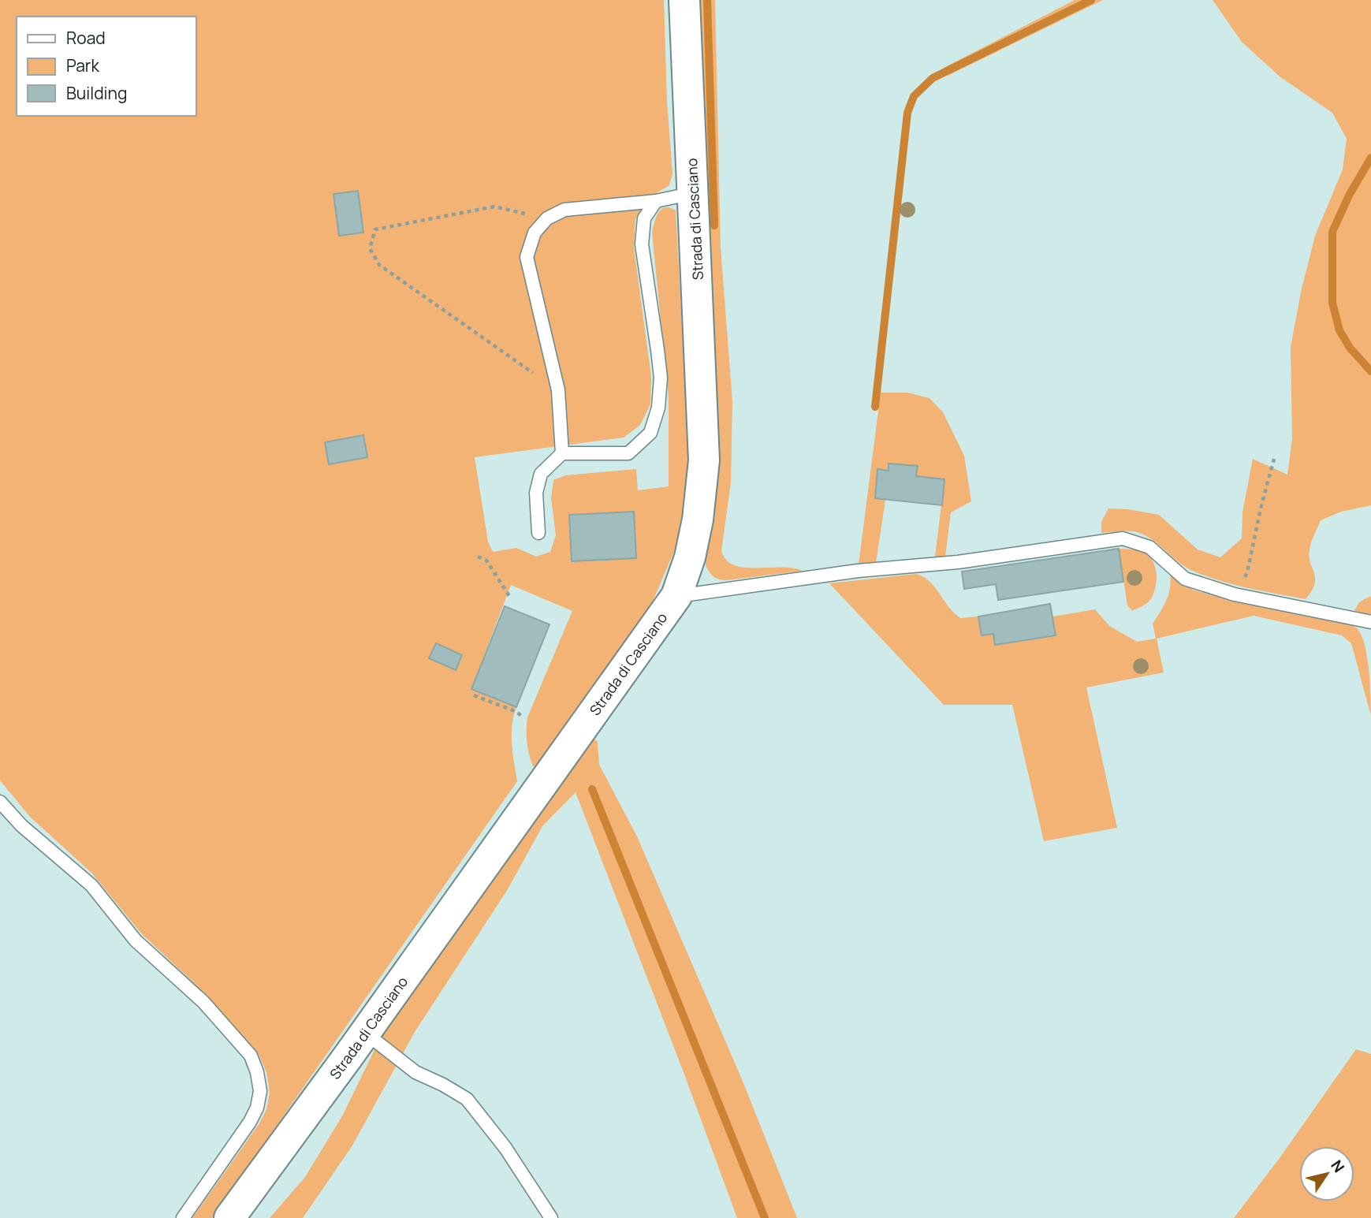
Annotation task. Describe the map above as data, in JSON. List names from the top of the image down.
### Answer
{
  "streets": {
    "street": ["Strada di Casciano"]
  },
  "legend": ["Road", "Park", "Building"],
  "north": "top right"
}
